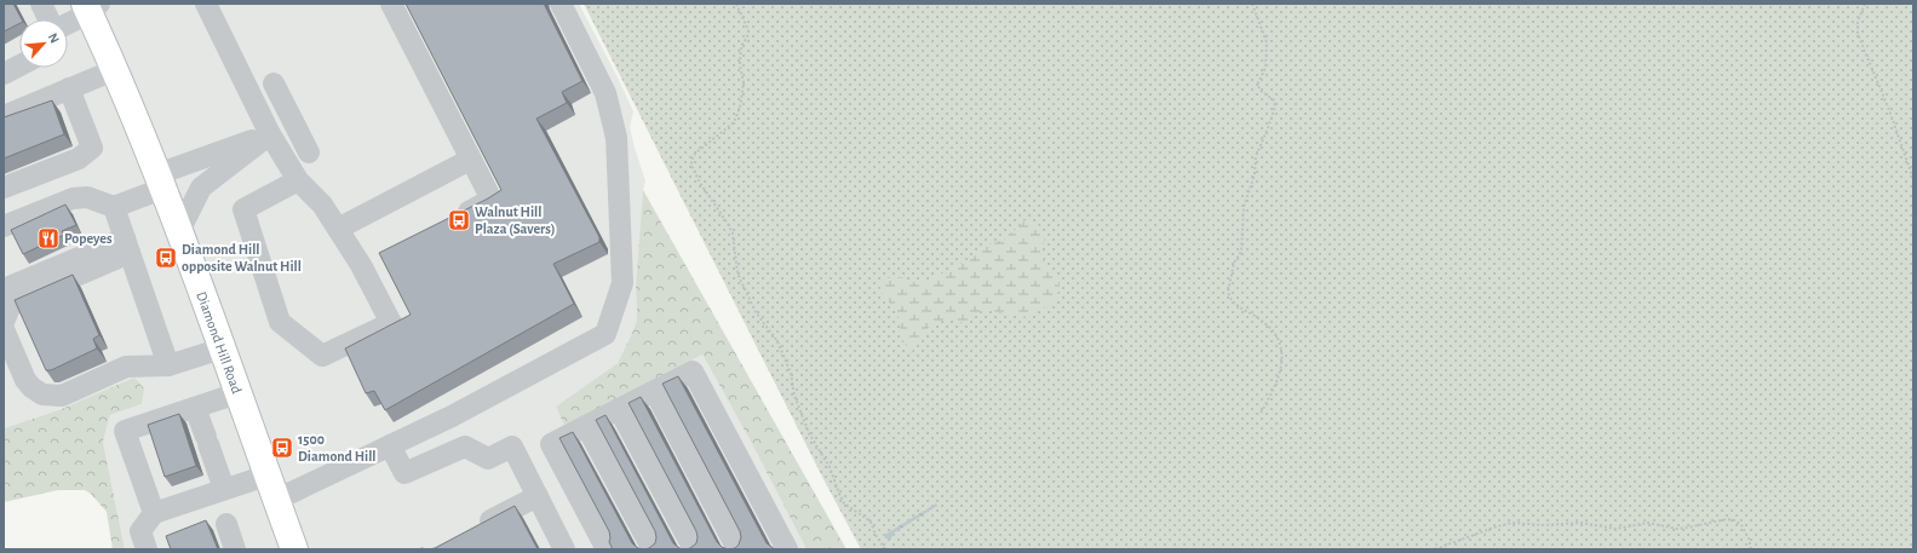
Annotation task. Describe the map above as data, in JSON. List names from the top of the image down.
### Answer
{
  "streets": {
    "main road": ["Diamond Hill Road"]
  },
  "places": {
    "bus stop": ["Walnut Hill Plaza (Savers)", "Diamond Hill opposite Walnut Hill", "1500 Diamond Hill"],
    "restaurant": ["Popeyes"]
  },
  "north": "top right"
}
